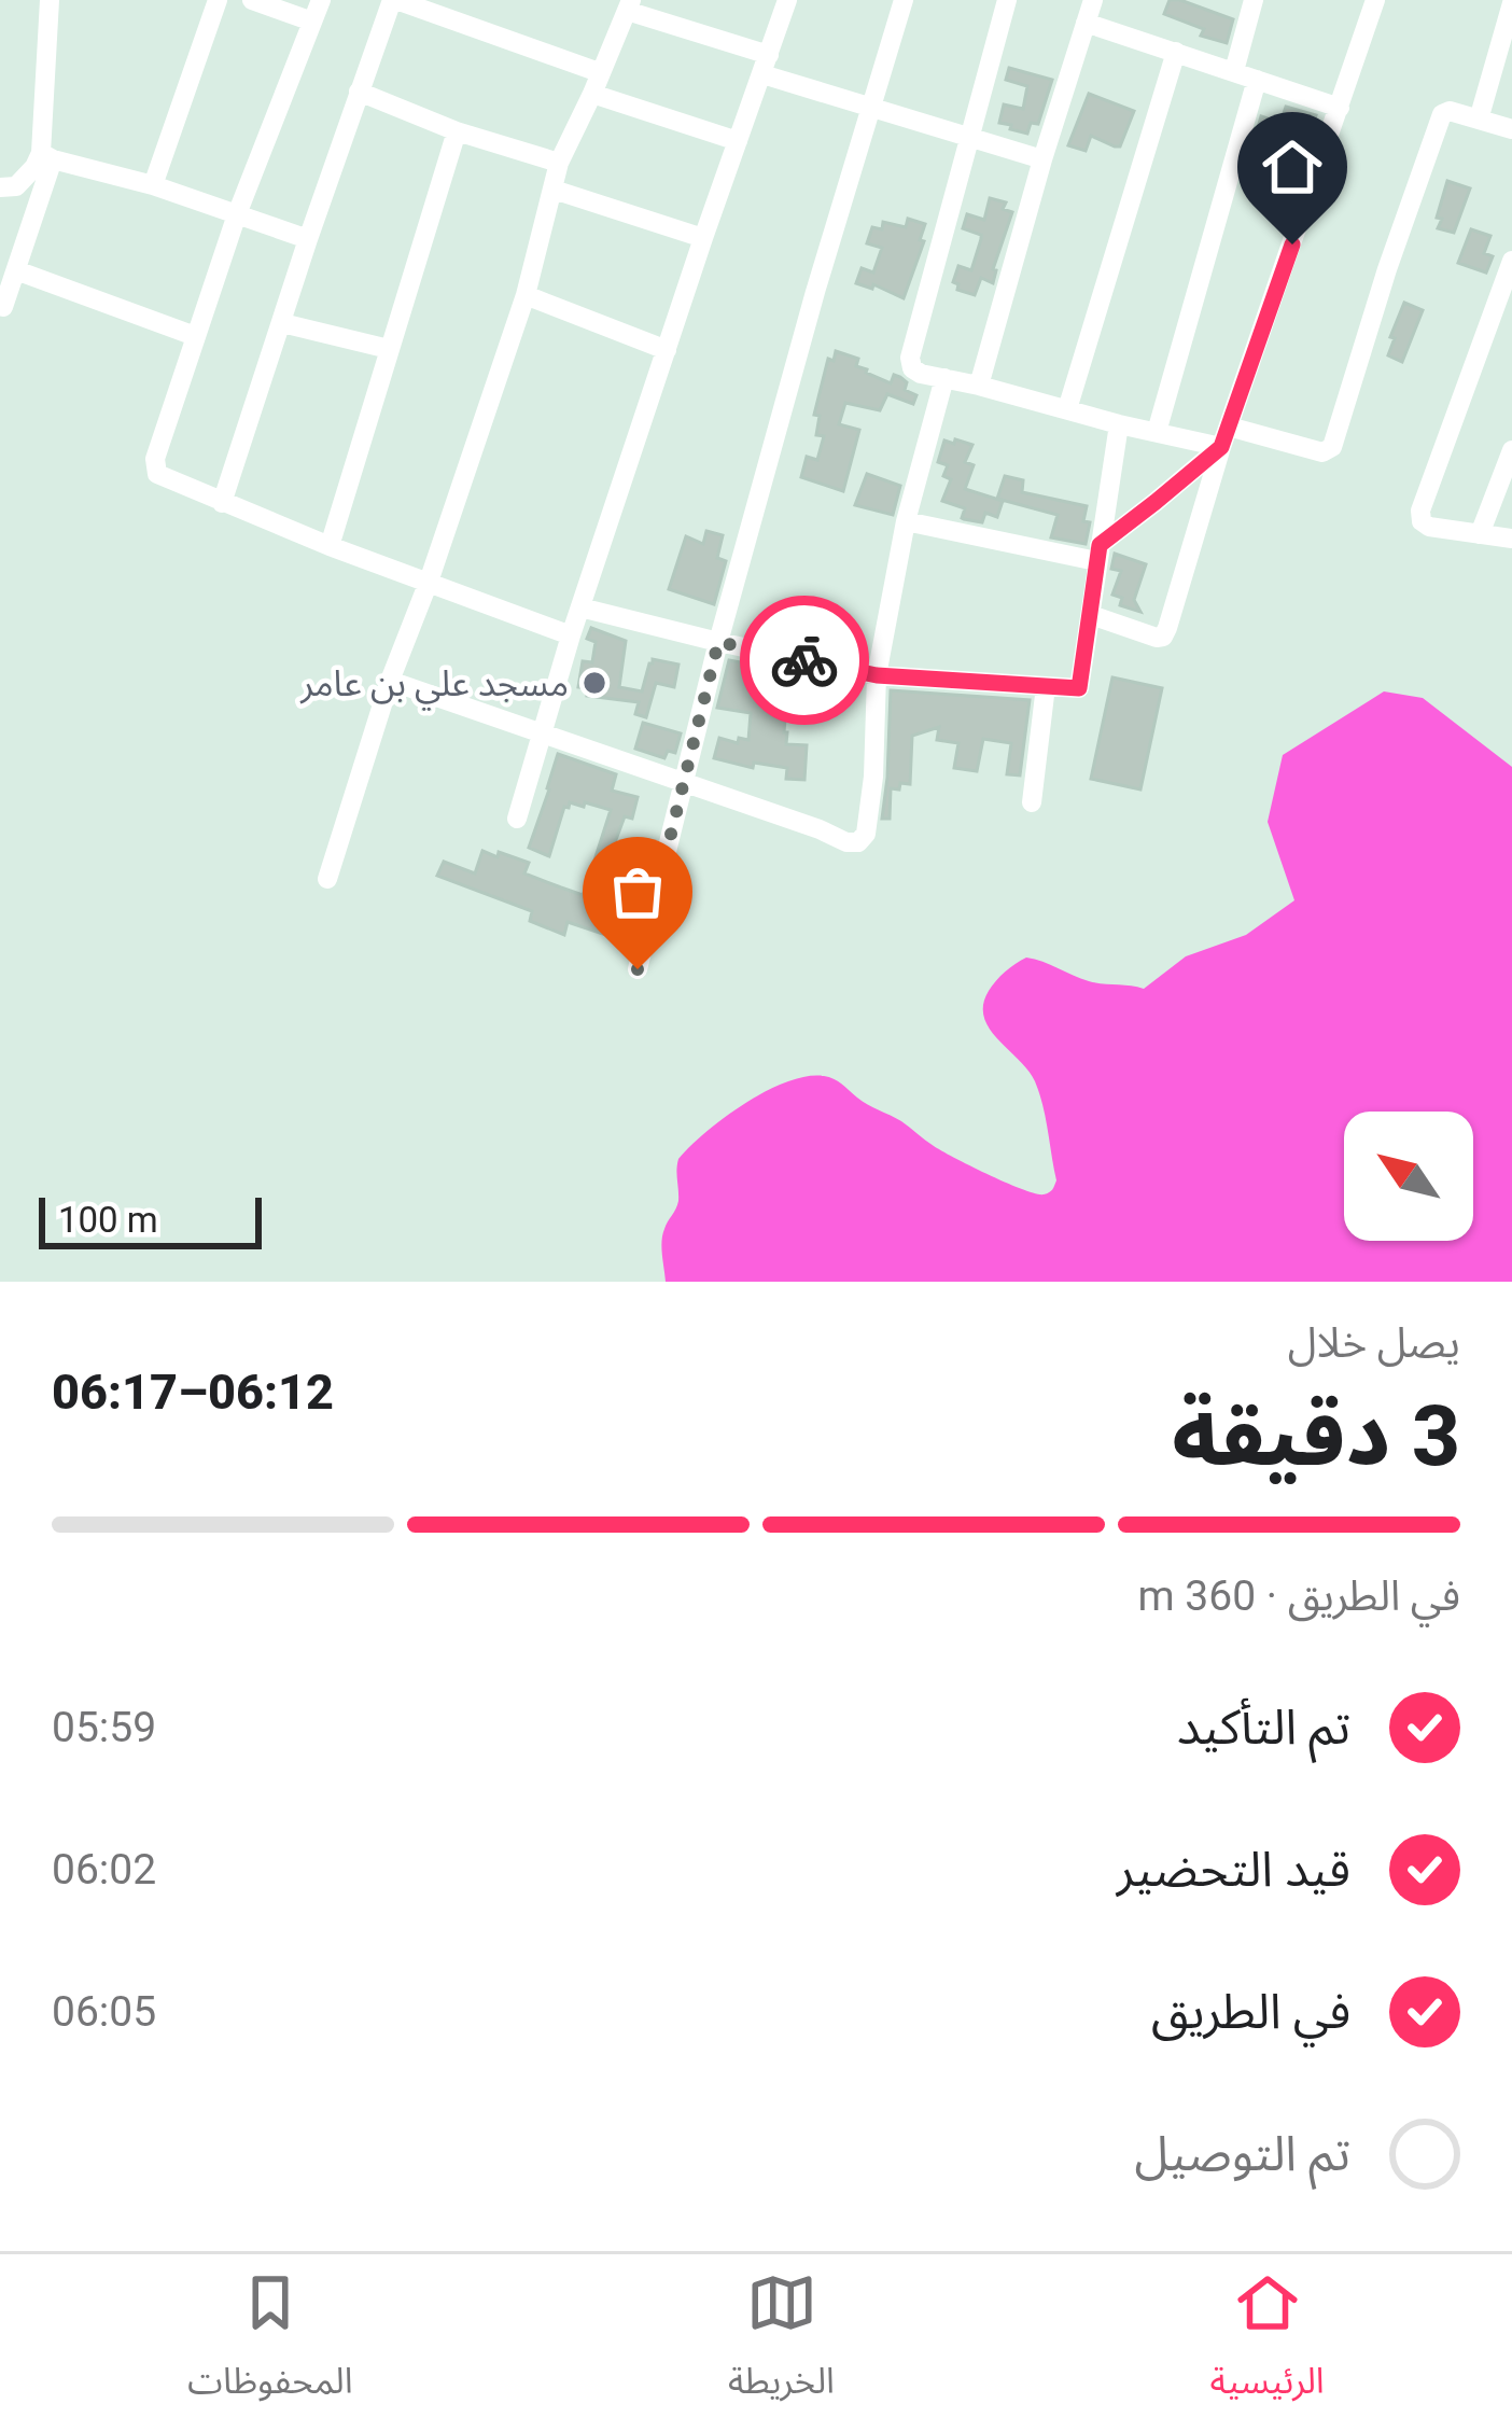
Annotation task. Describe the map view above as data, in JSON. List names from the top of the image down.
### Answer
{
  "places": ["مسجد علي بن عامر"],
  "scale_bar": "100 m",
  "north": "top left",
  "page": {
    "scale": "100 m",
    "heading": ["3 دقيقة", "يصل خلال", "06:12–06:17"],
    "bar": "في الطريق · 360 m",
    "list": [
      ["تم التأكيد", "05:59"],
      ["قيد التحضير", "06:02"],
      ["في الطريق", "06:05"],
      "تم التوصيل"
    ],
    "tabs": ["الرئيسية", "الخريطة", "المحفوظات"]
  }
}
